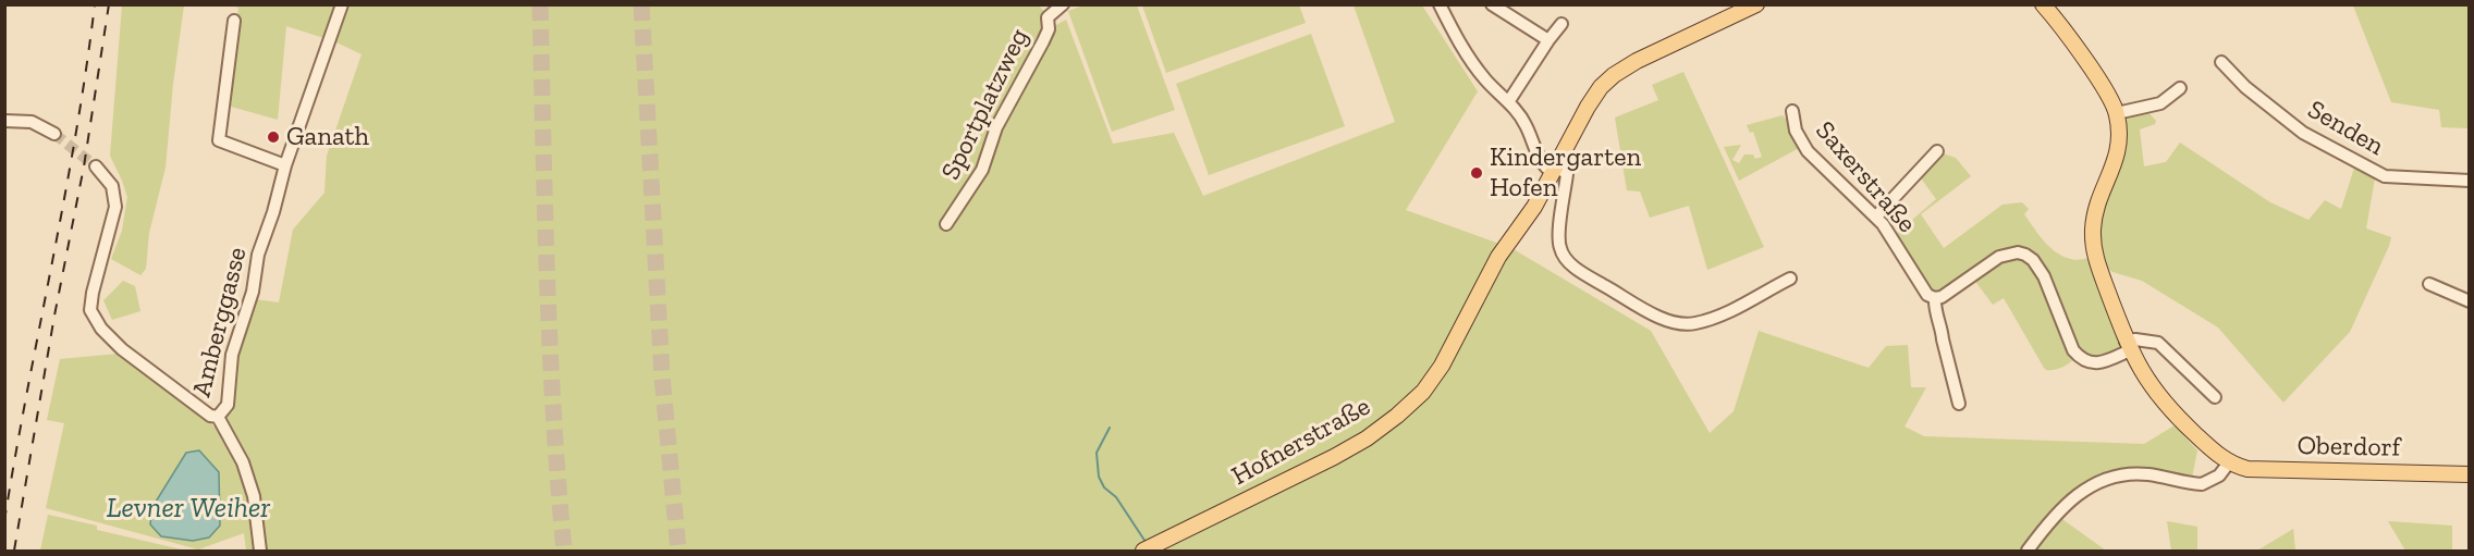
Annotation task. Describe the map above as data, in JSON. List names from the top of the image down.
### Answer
{
  "streets": {
    "main road": ["Hofnerstraße", "Oberdorf"],
    "street": [
      "Sportplatzweg",
      "Senden",
      "Saxerstraße",
      "Amberggasse"
    ]
  },
  "water": ["Levner Weiher"],
  "places": ["Ganath", "Kindergarten Hofen"]
}
